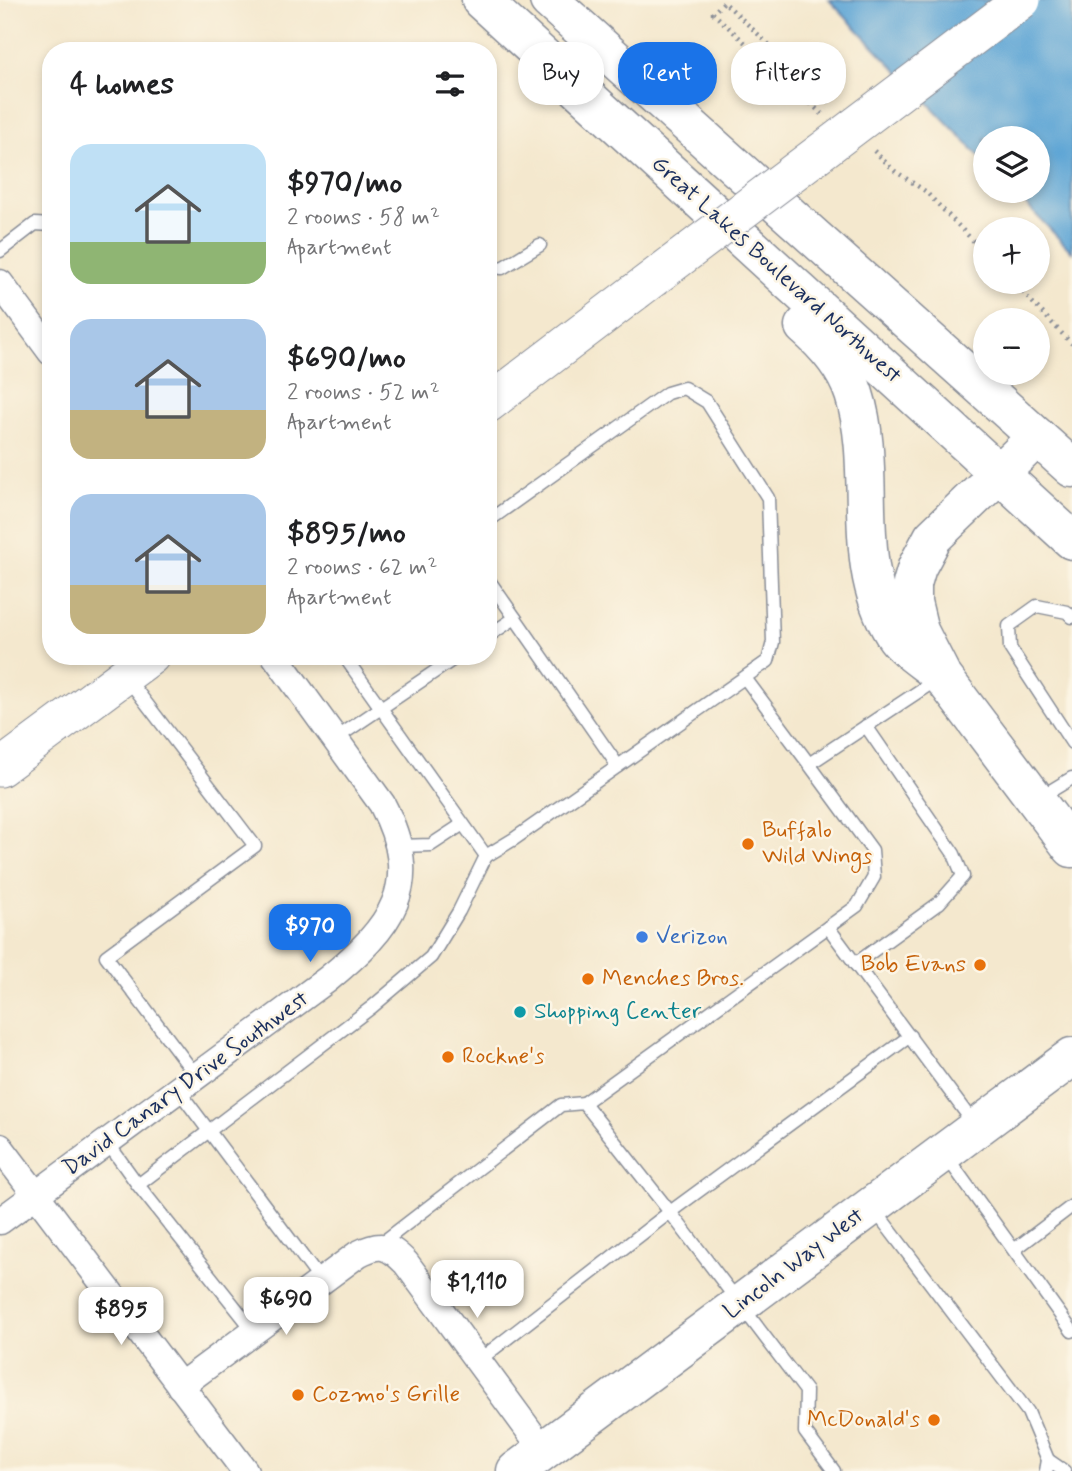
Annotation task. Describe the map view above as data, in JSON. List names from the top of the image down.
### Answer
{
  "streets": {
    "main road": ["Great Lakes Boulevard Northwest", "Lincoln Way West"],
    "street": ["David Canary Drive Southwest"]
  },
  "places": [
    "Buffalo Wild Wings",
    "Verizon",
    "Bob Evans",
    "Menches Bros.",
    "Shopping Center",
    "Rockne's",
    "Cozmo's Grille",
    "McDonald's"
  ],
  "page": {
    "chip": ["Buy", "Rent", "Filters"],
    "heading": "4 homes",
    "map_buttons": ["+", "−"],
    "list": [
      {
        "name": "$970/mo",
        "note": "2 rooms · 58 m² · Apartment"
      },
      {
        "name": "$690/mo",
        "note": "2 rooms · 52 m² · Apartment"
      },
      {
        "name": "$895/mo",
        "note": "2 rooms · 62 m² · Apartment"
      }
    ],
    "price": [
      "$970",
      "$1,110",
      "$690",
      "$895"
    ]
  }
}
